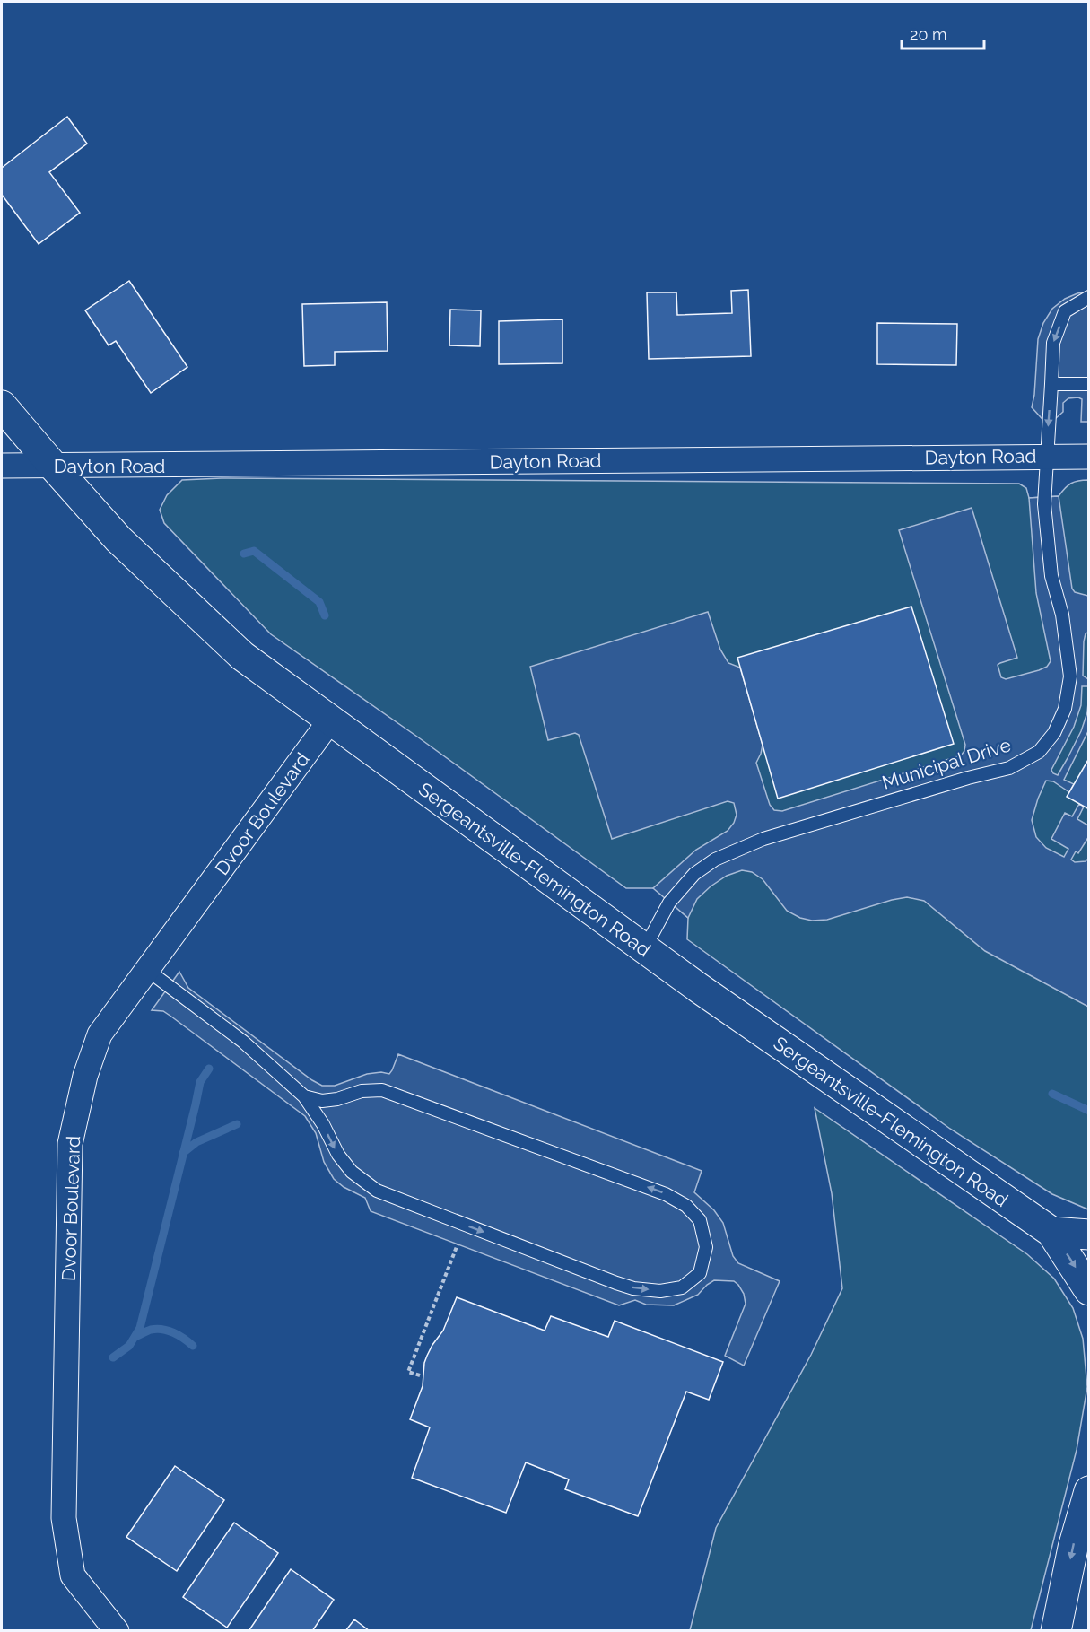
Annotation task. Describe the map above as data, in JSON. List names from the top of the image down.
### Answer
{
  "streets": {
    "main road": ["Sergeantsville-Flemington Road"],
    "street": ["Dayton Road", "Dvoor Boulevard"],
    "lane": ["Municipal Drive"]
  },
  "crossings": [
    ["Dayton Road", "Municipal Drive"],
    ["Dayton Road", "Sergeantsville-Flemington Road"],
    ["Municipal Drive", "Sergeantsville-Flemington Road"],
    ["Dvoor Boulevard", "Sergeantsville-Flemington Road"]
  ],
  "scale_bar": "20 m"
}
